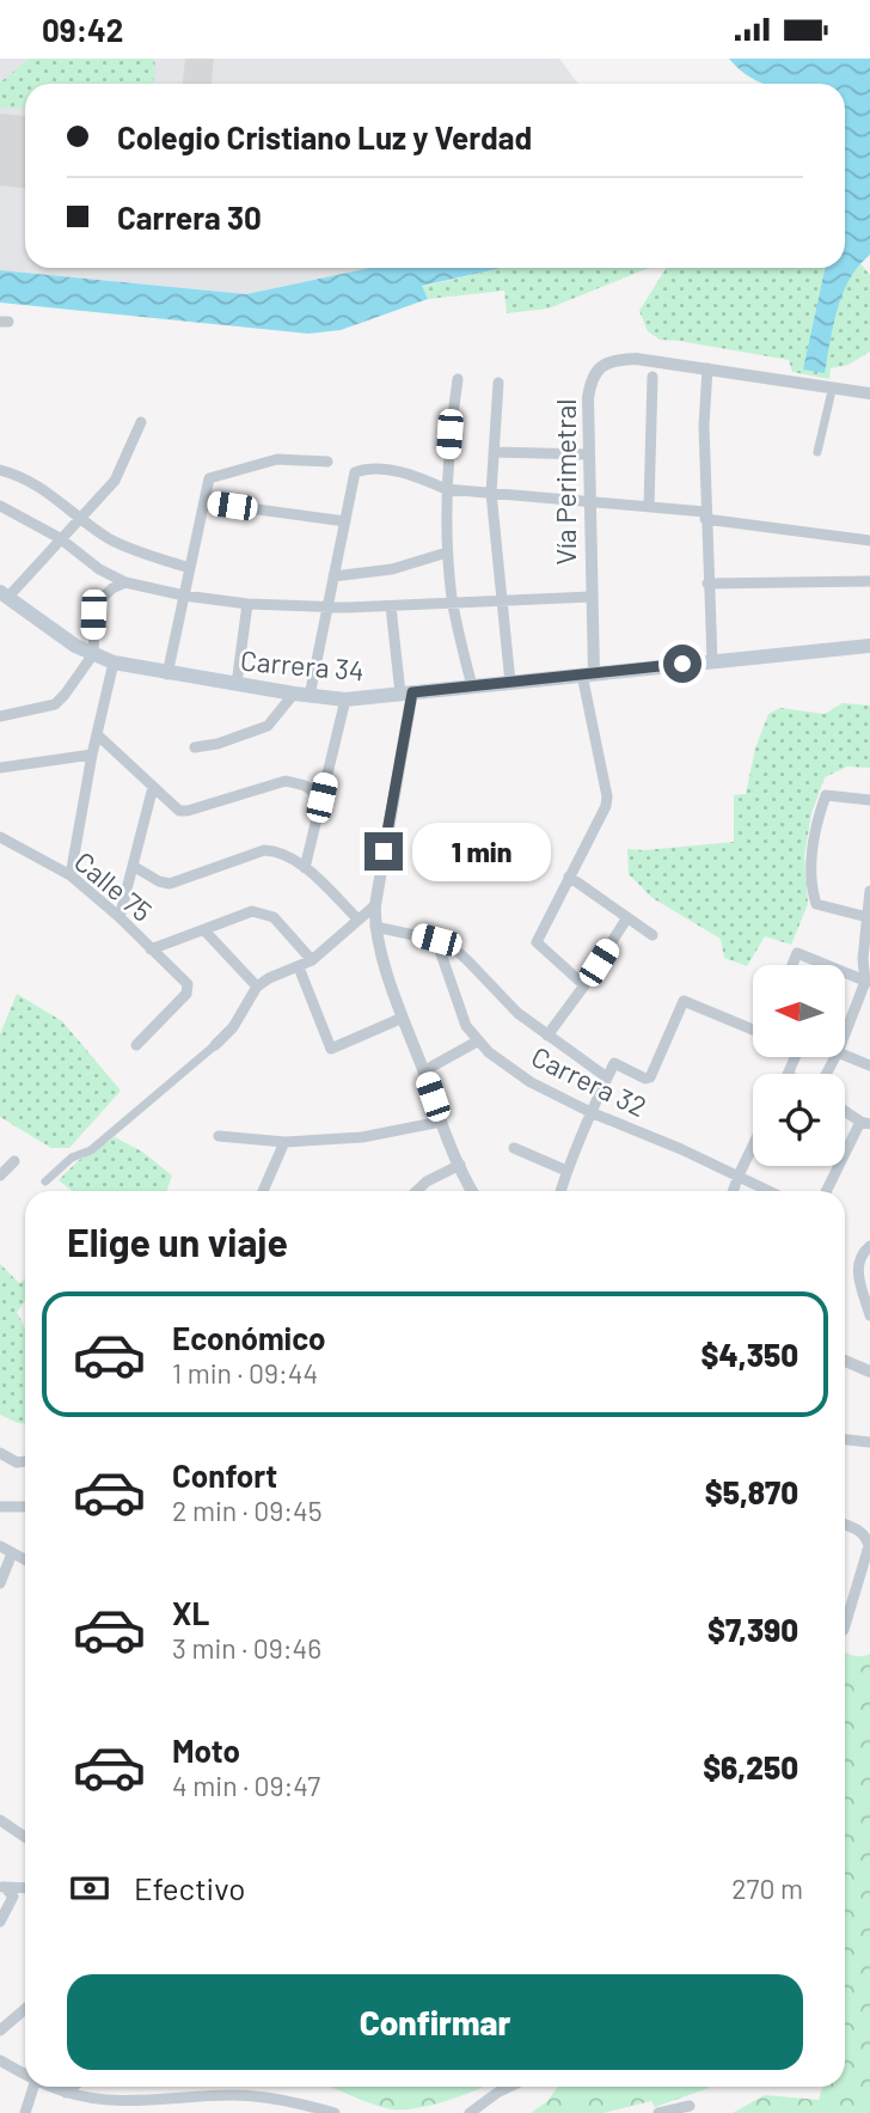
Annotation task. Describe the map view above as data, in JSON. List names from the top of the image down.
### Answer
{
  "streets": {
    "main road": ["Carrera 34"],
    "street": ["Vía Perimetral", "Calle 75", "Carrera 32"]
  },
  "crossings": [
    ["Vía Perimetral", "Carrera 34"]
  ],
  "north": "left",
  "page": {
    "status": "09:42",
    "banner": ["Colegio Cristiano Luz y Verdad", "Carrera 30"],
    "bubble": "1 min",
    "heading": "Elige un viaje",
    "list": [
      {
        "name": "Económico",
        "note": "1 min · 09:44",
        "value": "$4,350"
      },
      {
        "name": "Confort",
        "note": "2 min · 09:45",
        "value": "$5,870"
      },
      {
        "name": "XL",
        "note": "3 min · 09:46",
        "value": "$7,390"
      },
      {
        "name": "Moto",
        "note": "4 min · 09:47",
        "value": "$6,250"
      }
    ],
    "pay": ["Efectivo", "270 m"],
    "buttons": "Confirmar"
  }
}
